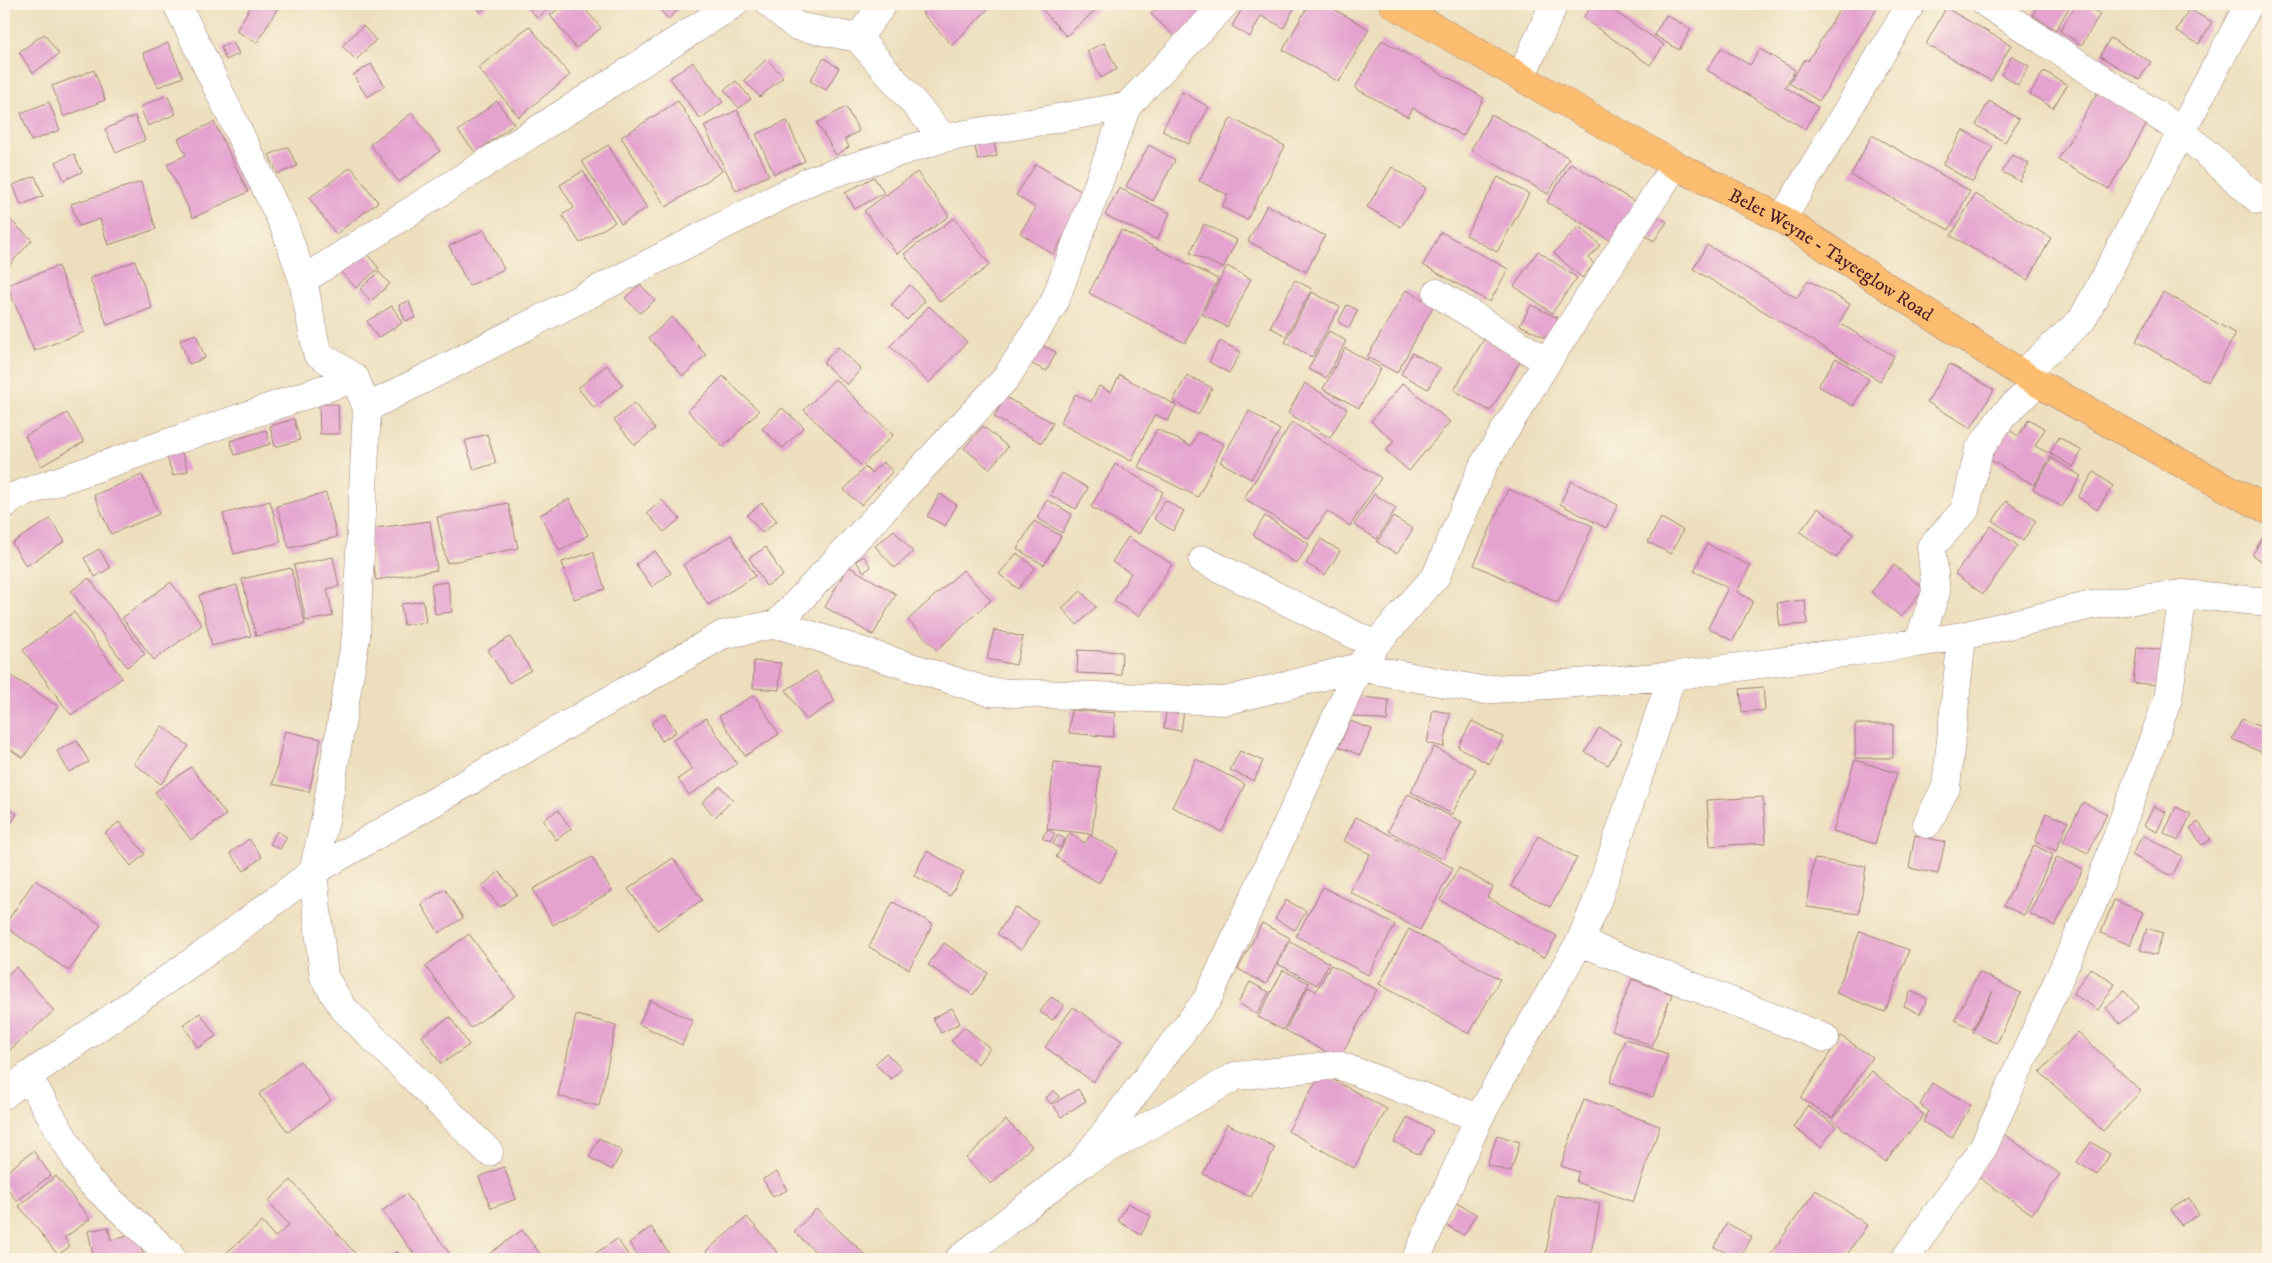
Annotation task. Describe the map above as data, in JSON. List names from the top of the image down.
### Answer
{
  "streets": {
    "main road": ["Belet Weyne - Tayeeglow Road"]
  }
}
